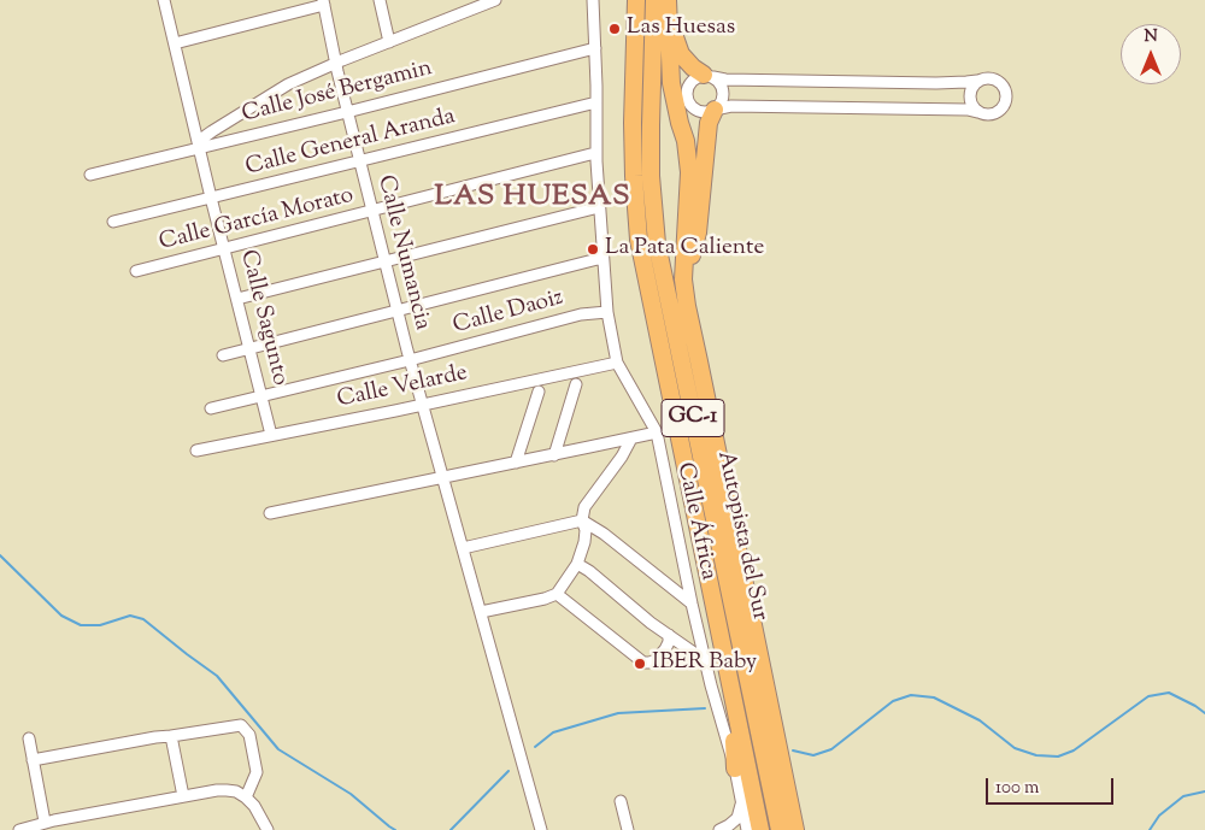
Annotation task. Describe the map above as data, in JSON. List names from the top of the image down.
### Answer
{
  "streets": {
    "highway": ["GC-1", "Autopista del Sur"],
    "street": [
      "Calle José Bergamin",
      "Calle General Aranda",
      "Calle García Morato",
      "Calle Numancia",
      "Calle Daoiz",
      "Calle Sagunto",
      "Calle Velarde",
      "Calle África"
    ]
  },
  "crossings": [
    ["Calle José Bergamin", "Calle Numancia"],
    ["Calle José Bergamin", "Calle Sagunto"],
    ["Calle José Bergamin", "Calle África"],
    ["Calle General Aranda", "Calle Numancia"],
    ["Calle General Aranda", "Calle Sagunto"],
    ["Calle General Aranda", "Calle África"],
    ["Calle García Morato", "Calle Numancia"],
    ["Calle García Morato", "Calle Sagunto"],
    ["Calle García Morato", "Calle África"],
    ["Calle Numancia", "Calle Daoiz"],
    ["Calle Numancia", "Calle Velarde"],
    ["Calle Daoiz", "Calle Sagunto"],
    ["Calle Daoiz", "Calle África"],
    ["Calle Sagunto", "Calle Velarde"],
    ["Calle Velarde", "Calle África"]
  ],
  "districts": ["LAS HUESAS"],
  "places": ["Las Huesas", "La Pata Caliente", "IBER Baby"],
  "scale_bar": "100 m",
  "north": "top"
}
